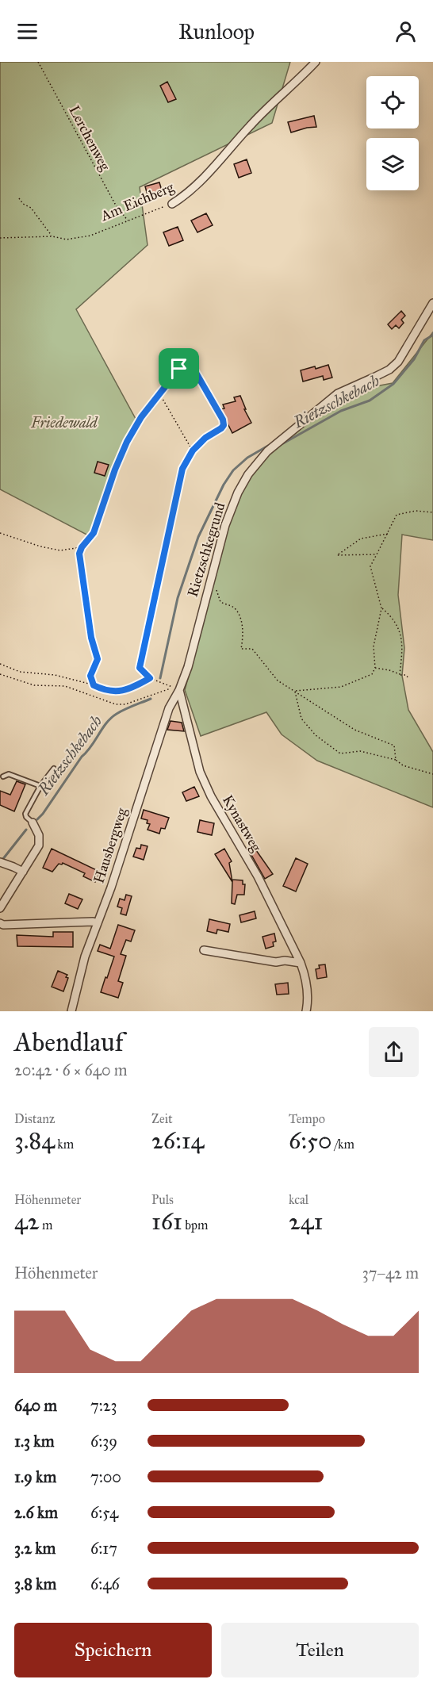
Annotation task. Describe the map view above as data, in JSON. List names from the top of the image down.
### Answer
{
  "streets": {
    "street": [
      "Am Eichberg",
      "Rietzschkegrund",
      "Kynastweg",
      "Hausbergweg"
    ],
    "path": ["Lerchenweg"]
  },
  "crossings": [
    ["Lerchenweg", "Am Eichberg"],
    ["Rietzschkegrund", "Kynastweg"],
    ["Rietzschkegrund", "Hausbergweg"],
    ["Kynastweg", "Hausbergweg"]
  ],
  "water": ["Rietzschkebach"],
  "parks": ["Friedewald"],
  "page": {
    "header": "Runloop",
    "heading": ["Abendlauf", "20:42 · 6 × 640 m"],
    "stats": [
      ["Distanz", "3.84 km"],
      ["Zeit", "26:14"],
      ["Tempo", "6:50 /km"],
      ["Höhenmeter", "42 m"],
      ["Puls", "161 bpm"],
      ["kcal", "241"]
    ],
    "chart": ["Höhenmeter", "37–42 m"],
    "list": [
      {
        "name": "640 m",
        "note": "7:23"
      },
      {
        "name": "1.3 km",
        "note": "6:39"
      },
      {
        "name": "1.9 km",
        "note": "7:00"
      },
      {
        "name": "2.6 km",
        "note": "6:54"
      },
      {
        "name": "3.2 km",
        "note": "6:17"
      },
      {
        "name": "3.8 km",
        "note": "6:46"
      }
    ],
    "buttons": ["Speichern", "Teilen"]
  }
}
